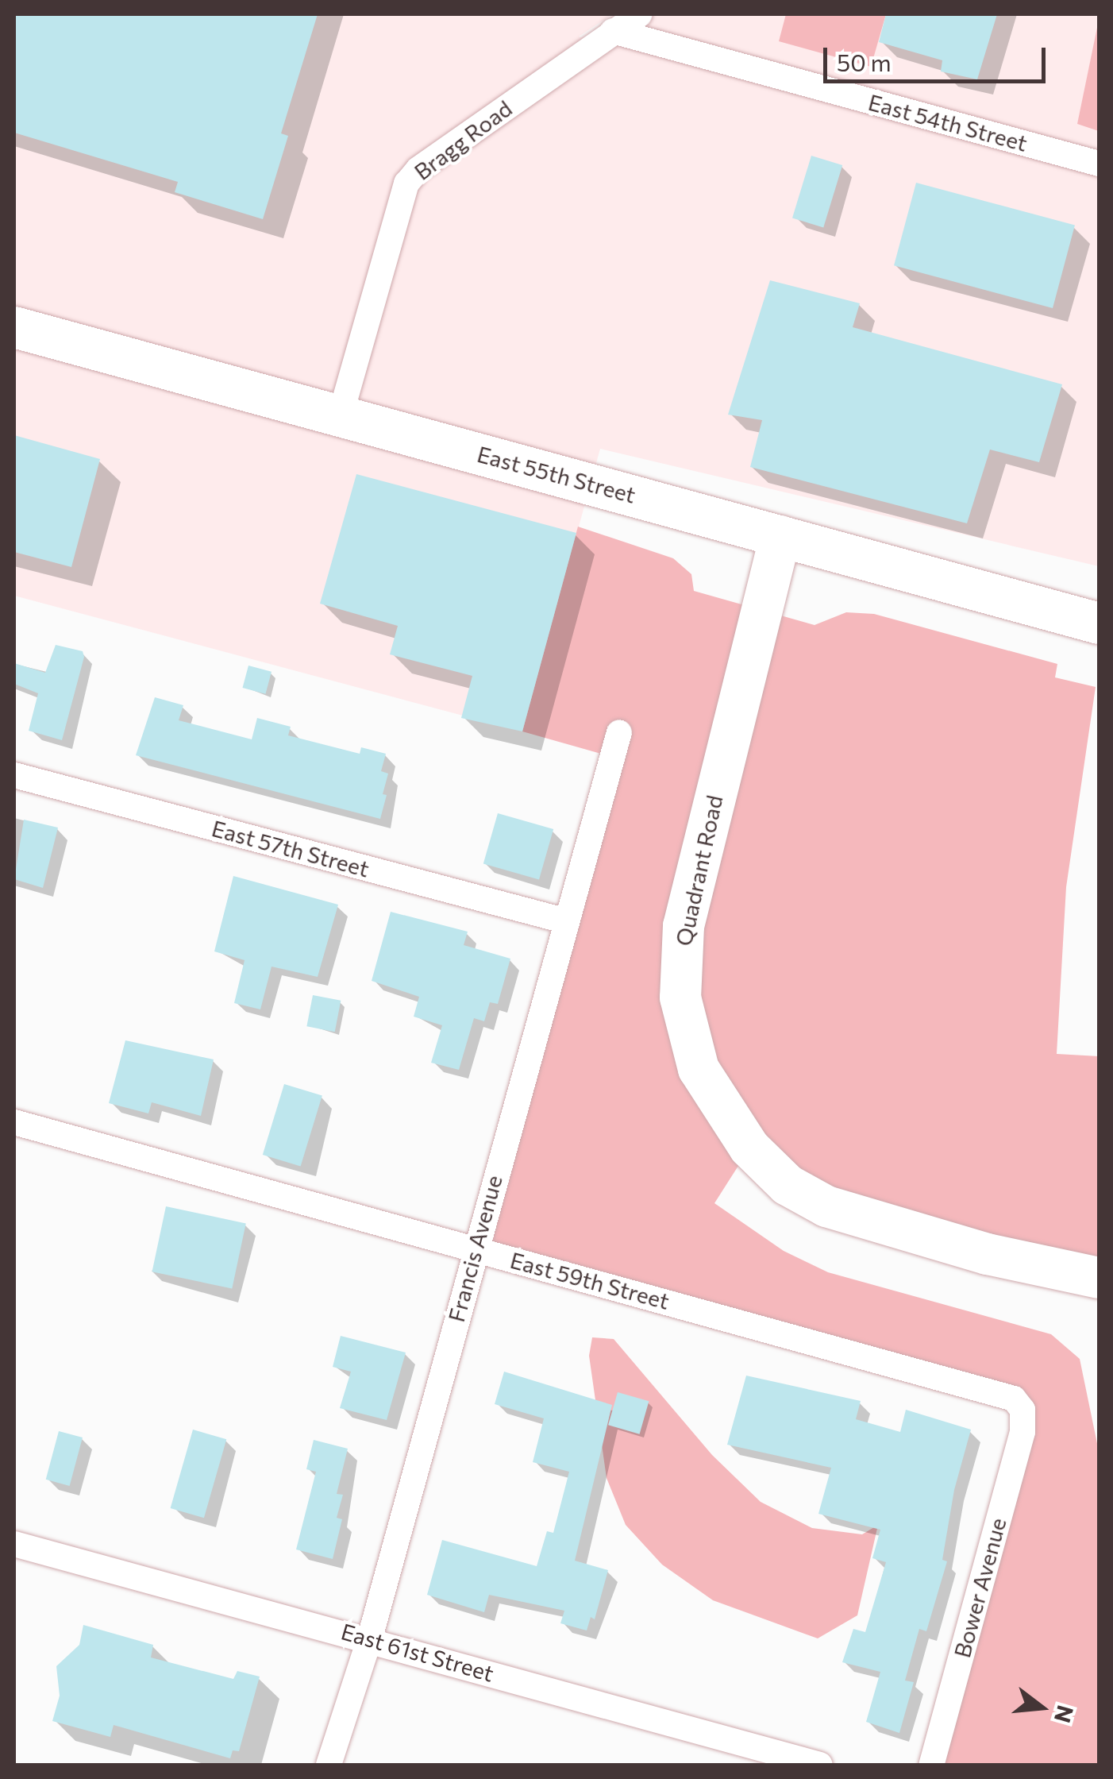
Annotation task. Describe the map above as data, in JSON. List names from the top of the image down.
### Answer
{
  "streets": {
    "main road": ["East 55th Street", "Quadrant Road"],
    "street": [
      "East 54th Street",
      "Bragg Road",
      "East 57th Street",
      "Francis Avenue",
      "East 59th Street",
      "Bower Avenue",
      "East 61st Street"
    ]
  },
  "crossings": [
    ["East 54th Street", "Bragg Road"],
    ["Bragg Road", "East 55th Street"],
    ["East 55th Street", "Quadrant Road"],
    ["East 57th Street", "Francis Avenue"],
    ["Francis Avenue", "East 59th Street"],
    ["Francis Avenue", "East 61st Street"],
    ["East 59th Street", "Bower Avenue"]
  ],
  "scale_bar": "50 m",
  "north": "right"
}
